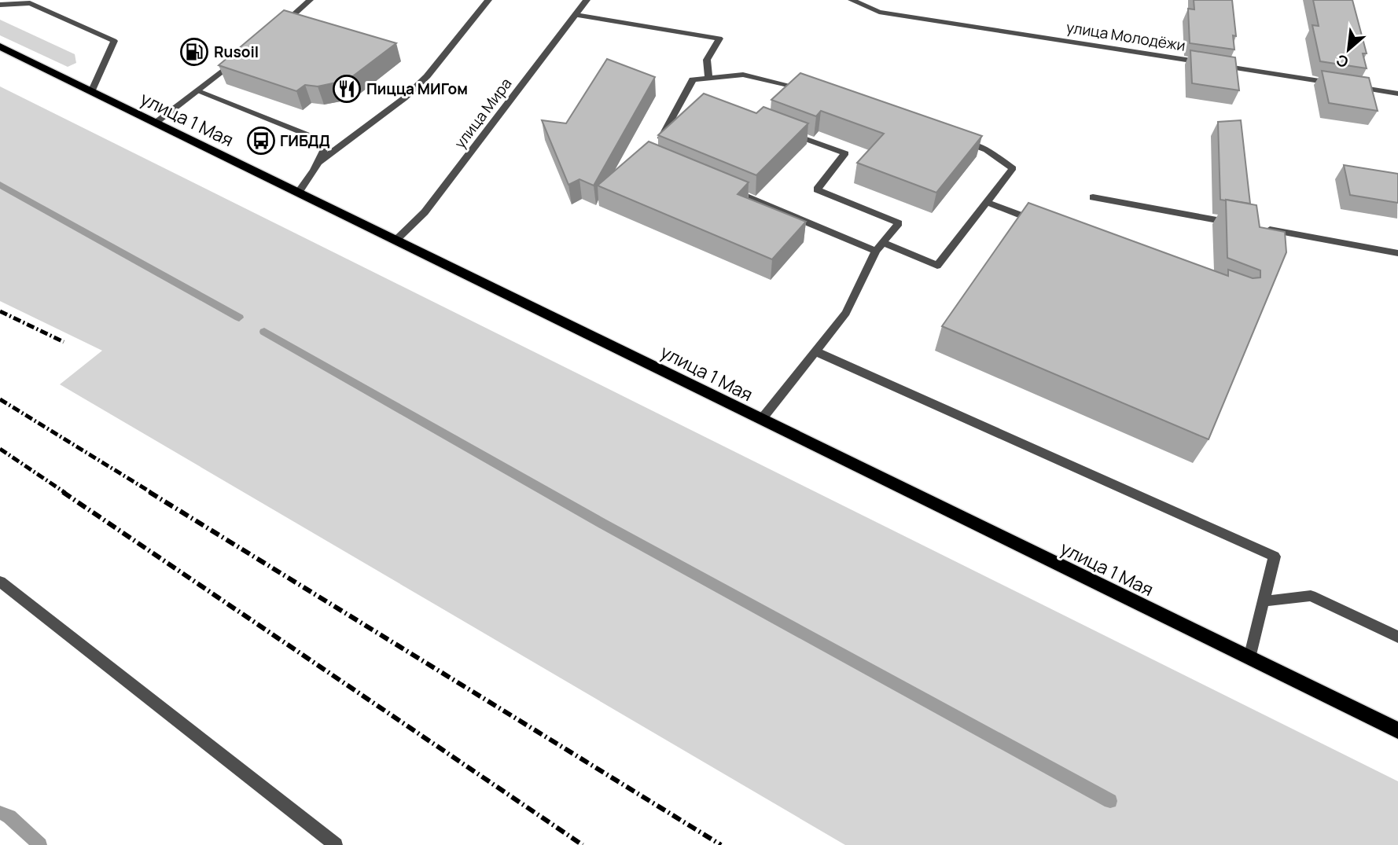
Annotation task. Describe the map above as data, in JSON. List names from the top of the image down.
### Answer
{
  "streets": {
    "main road": ["улица 1 Мая"],
    "street": ["улица Молодёжи", "улица Мира"]
  },
  "crossings": [
    ["улица Мира", "улица 1 Мая"]
  ],
  "places": {
    "fuel station": ["Rusoil"],
    "restaurant": ["Пицца МИГом"],
    "bus stop": ["ГИБДД"]
  },
  "north": "bottom left"
}
